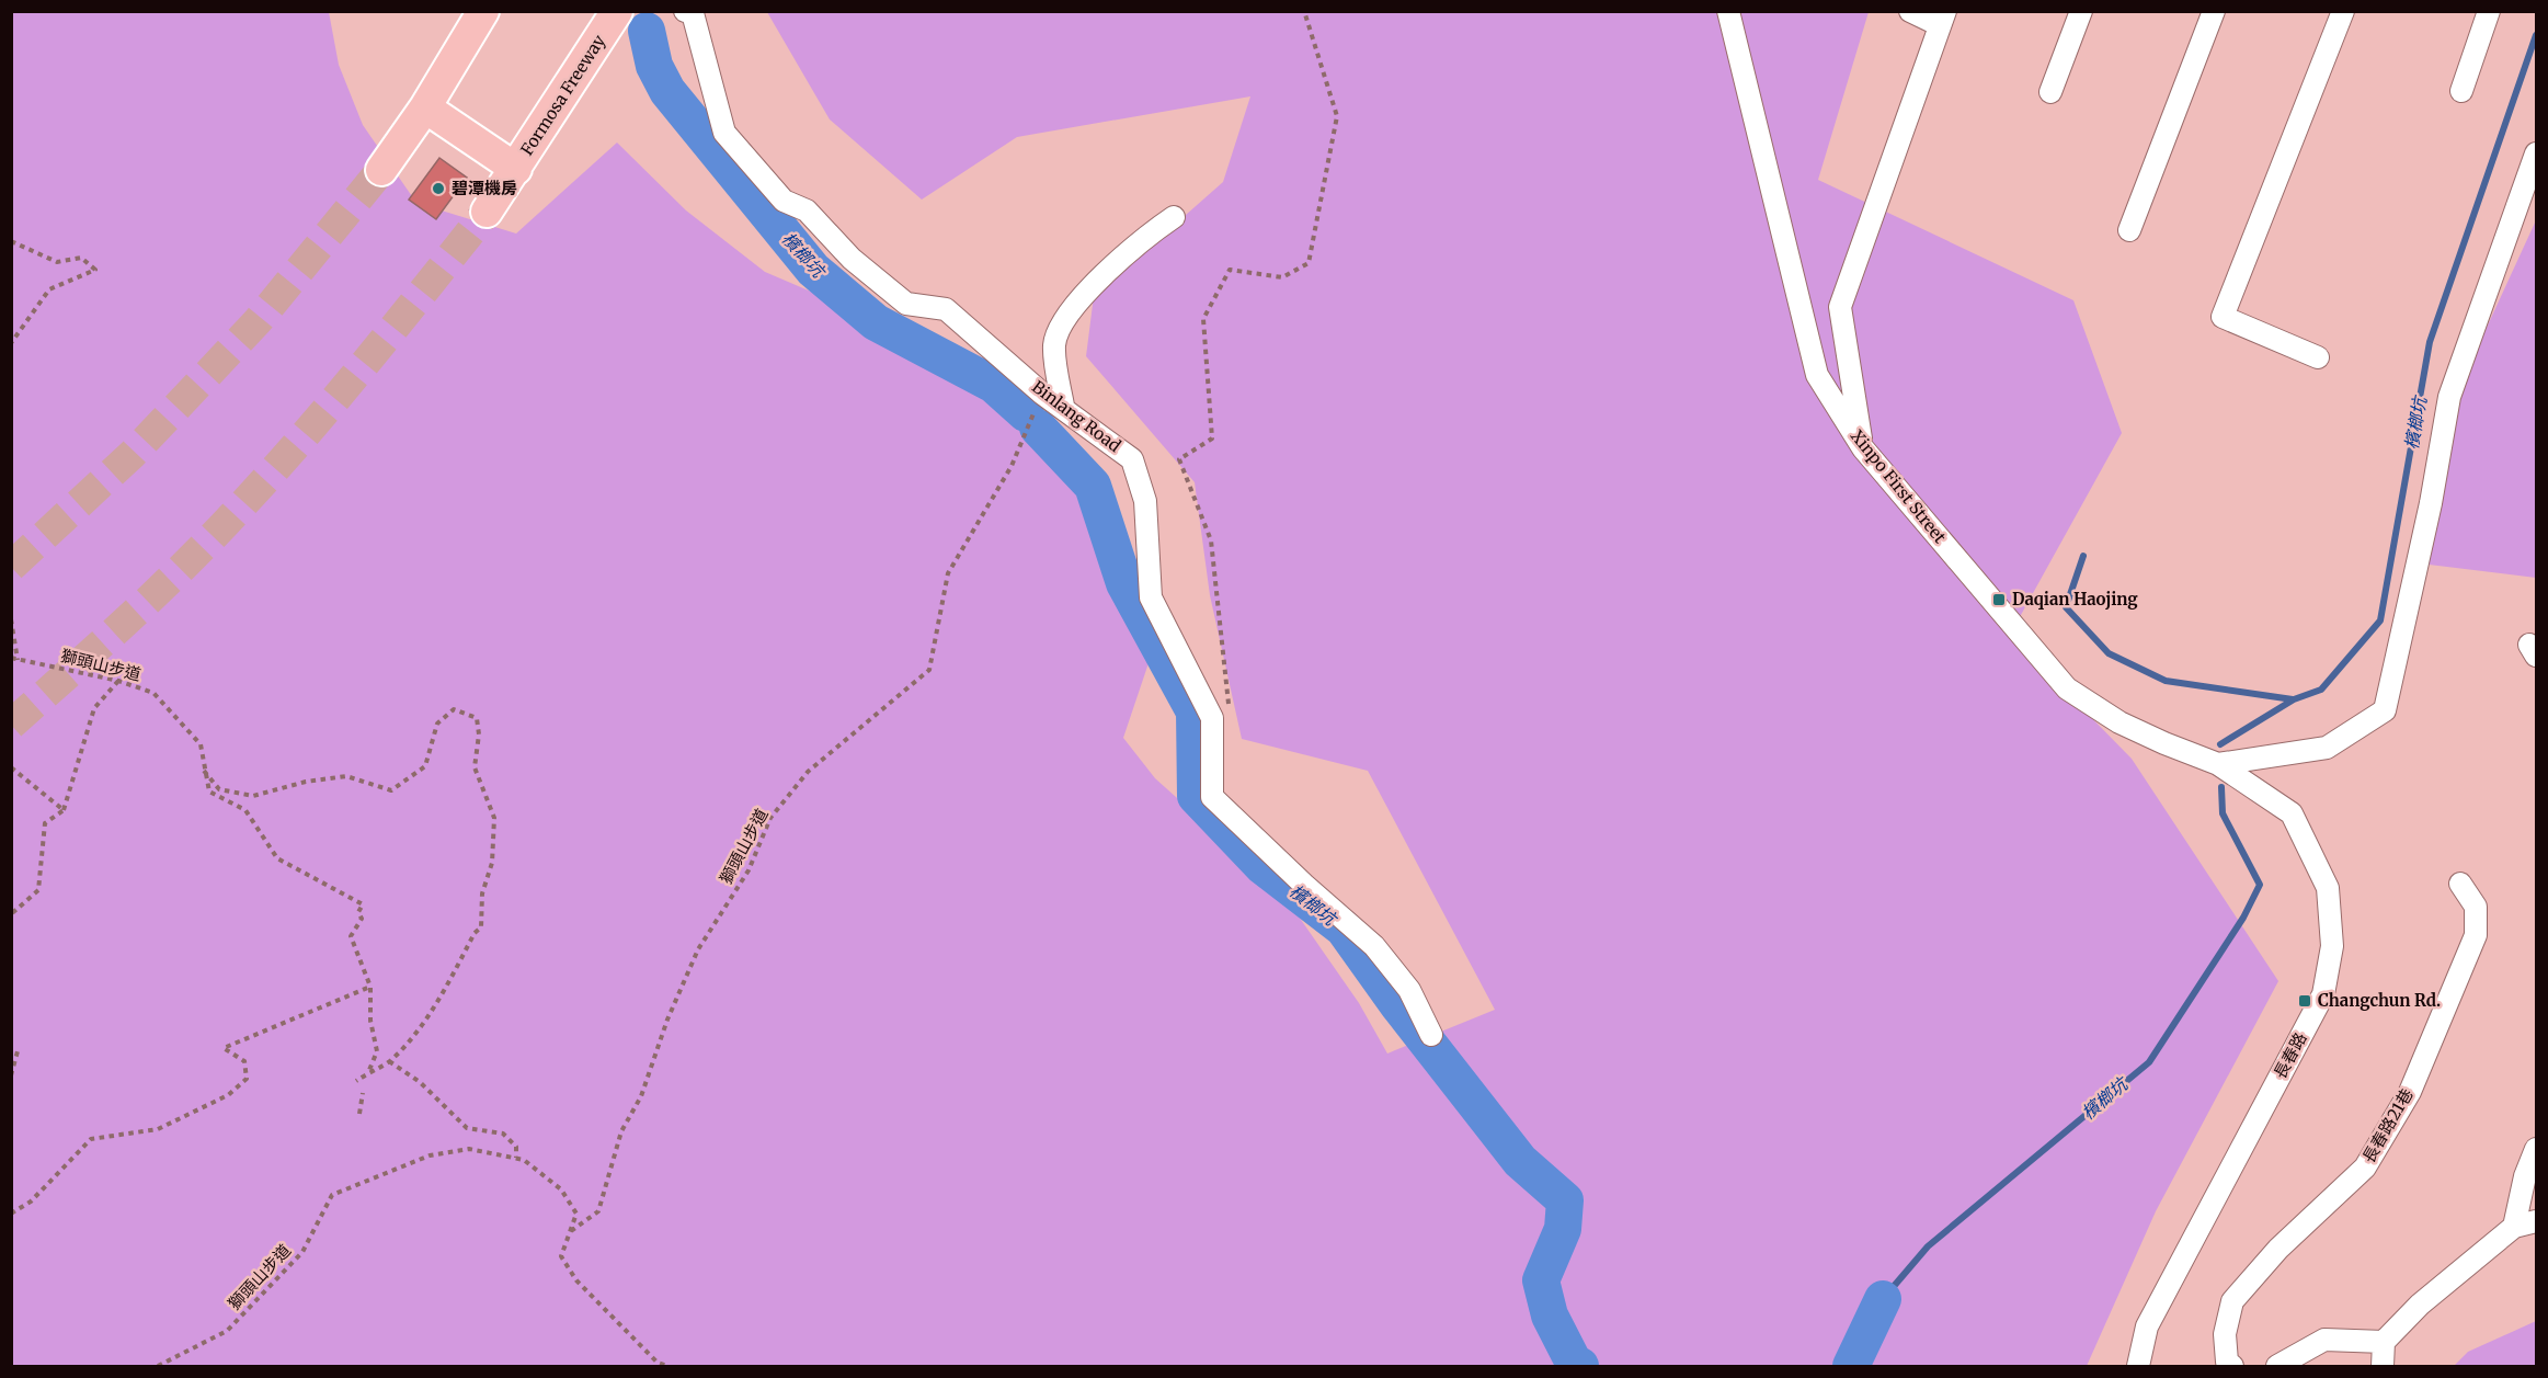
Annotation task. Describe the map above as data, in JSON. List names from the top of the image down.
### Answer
{
  "streets": {
    "highway": ["Formosa Freeway"],
    "street": [
      "Binlang Road",
      "Xinpo First Street",
      "長春路",
      "長春路21巷"
    ],
    "path": ["獅頭山步道"]
  },
  "crossings": [
    ["Xinpo First Street", "長春路"]
  ],
  "water": ["檳榔坑"],
  "places": {
    "other": ["碧潭機房"],
    "transit": ["Daqian Haojing", "Changchun Rd."]
  }
}
